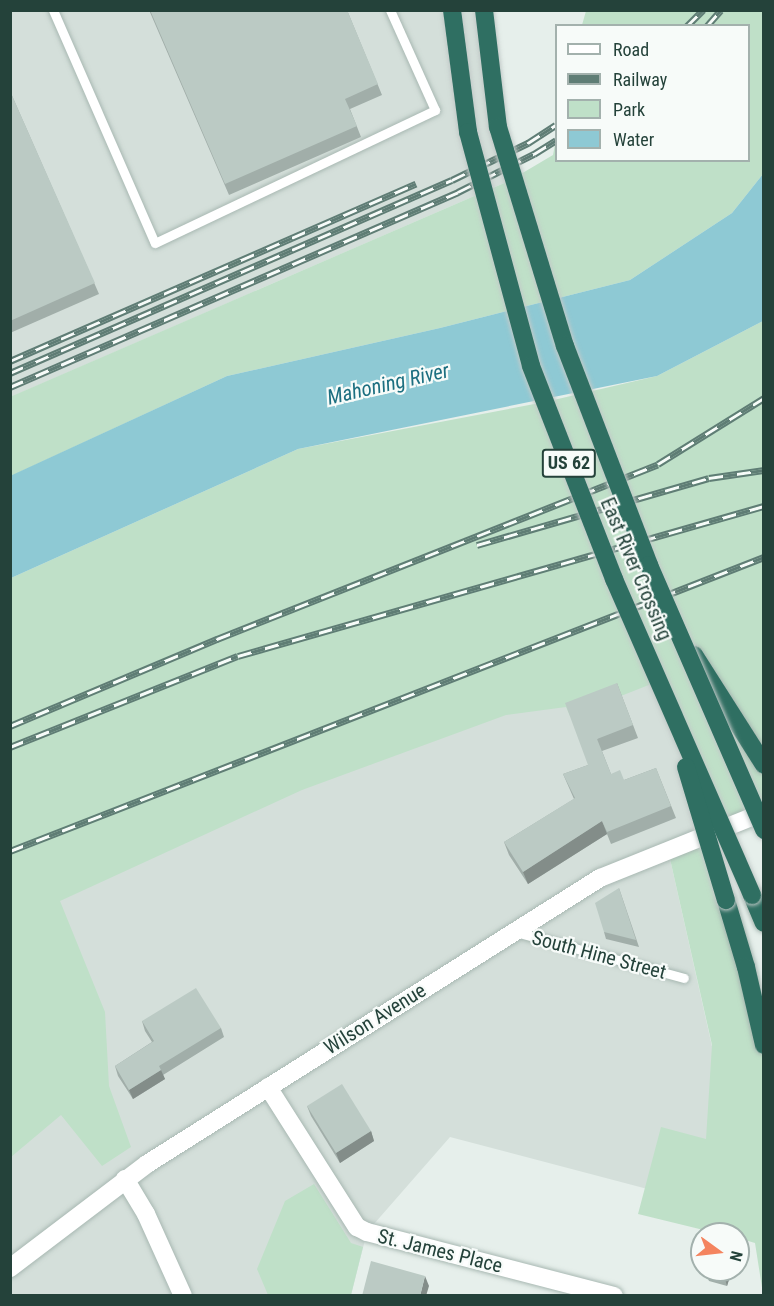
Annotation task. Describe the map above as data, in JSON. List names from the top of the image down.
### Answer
{
  "streets": {
    "highway": ["US 62", "East River Crossing"],
    "main road": ["Wilson Avenue", "St. James Place"],
    "lane": ["South Hine Street"]
  },
  "crossings": [
    ["South Hine Street", "Wilson Avenue"],
    ["Wilson Avenue", "St. James Place"]
  ],
  "water": ["Mahoning River"],
  "legend": [
    "Road",
    "Railway",
    "Park",
    "Water"
  ],
  "north": "right"
}
